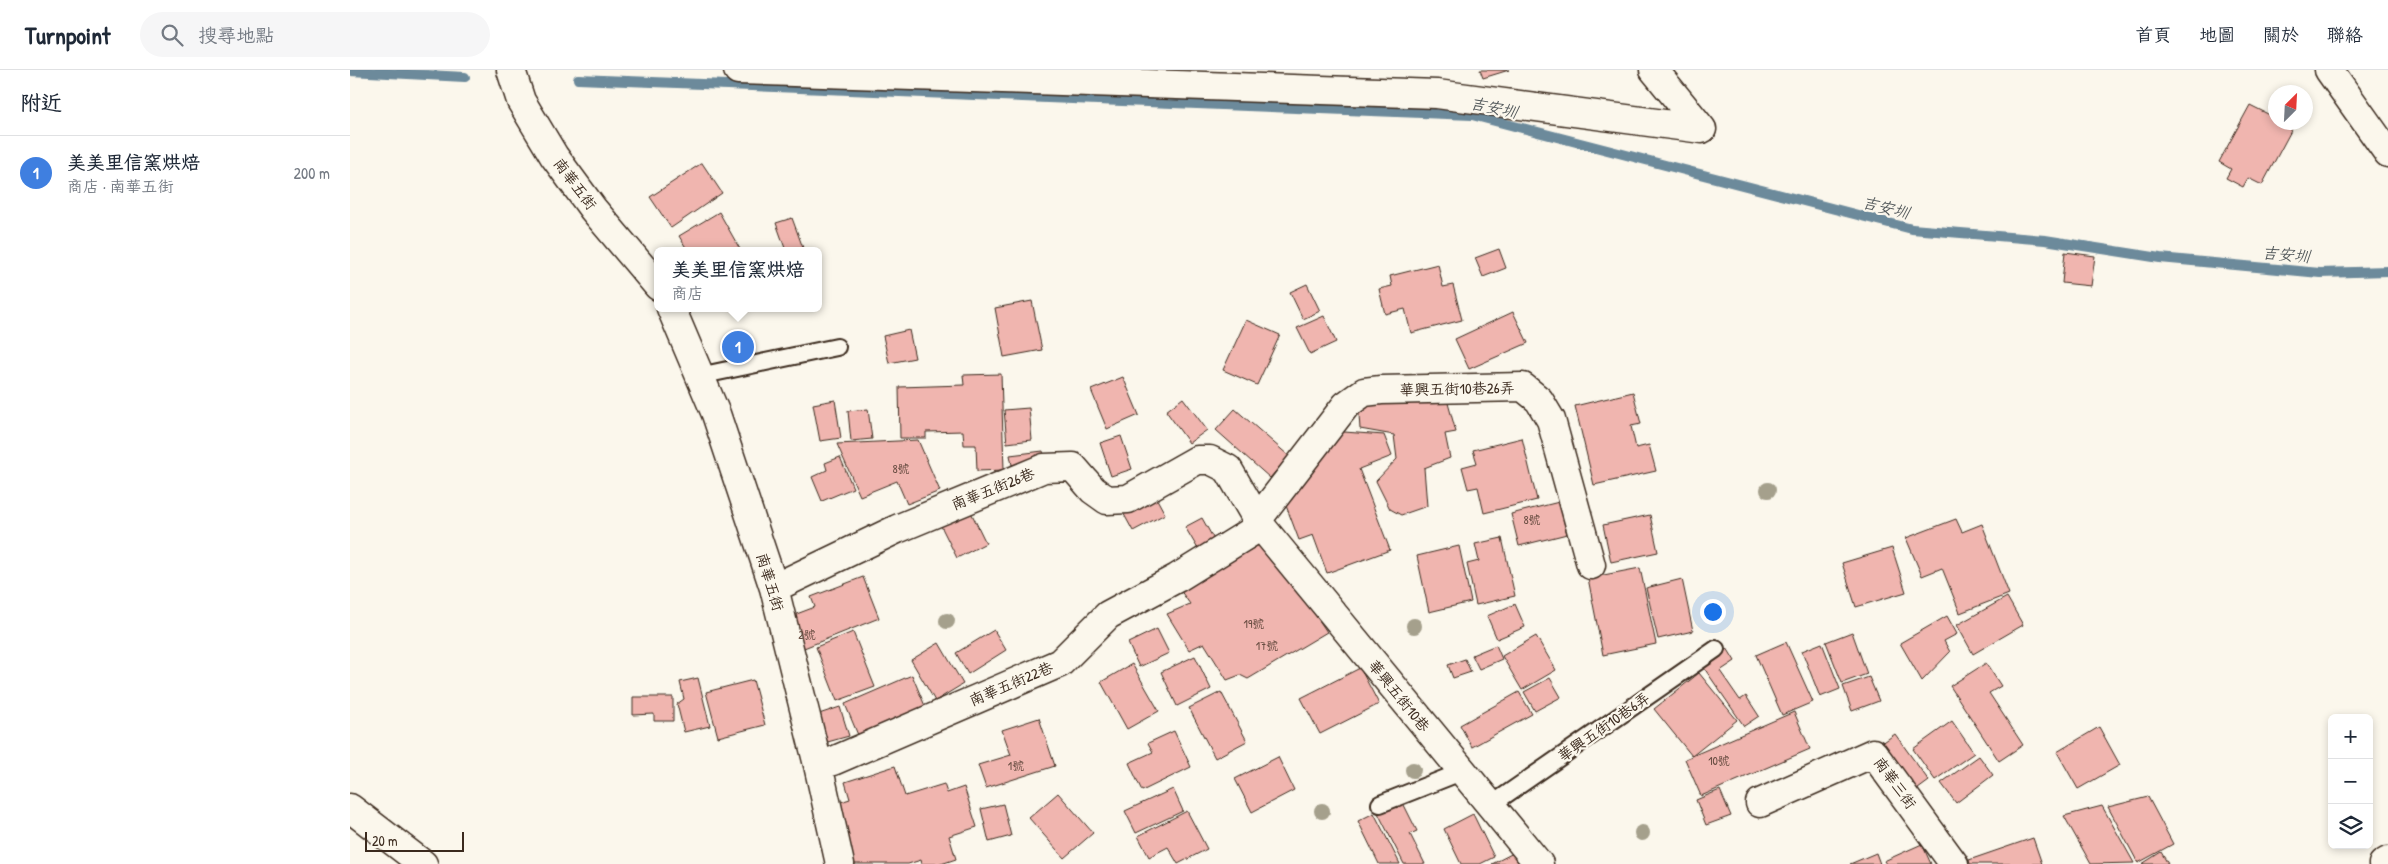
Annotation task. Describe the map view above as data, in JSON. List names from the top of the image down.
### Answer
{
  "streets": {
    "street": [
      "南華五街",
      "華興五街10巷26弄",
      "南華五街26巷",
      "南華五街22巷",
      "華興五街10巷",
      "南華三街"
    ],
    "lane": ["華興五街10巷6弄"]
  },
  "crossings": [
    ["南華五街", "南華五街26巷"],
    ["南華五街", "南華五街22巷"],
    ["華興五街10巷26弄", "南華五街26巷"],
    ["華興五街10巷26弄", "南華五街22巷"],
    ["華興五街10巷26弄", "華興五街10巷"],
    ["南華五街26巷", "南華五街22巷"],
    ["南華五街26巷", "華興五街10巷"],
    ["南華五街22巷", "華興五街10巷"],
    ["華興五街10巷", "華興五街10巷6弄"]
  ],
  "water": ["吉安圳"],
  "house_numbers": [
    "8號",
    "8號",
    "19號",
    "2號",
    "17號",
    "10號",
    "1號"
  ],
  "scale_bar": "20 m",
  "north": "top right",
  "page": {
    "header": "Turnpoint",
    "search": "搜尋地點",
    "nav": [
      "首頁",
      "地圖",
      "關於",
      "聯絡"
    ],
    "heading": "附近",
    "list": [
      {
        "mark": "1",
        "name": "美美里信窯烘焙",
        "note": "商店 · 南華五街",
        "value": "200 m"
      }
    ],
    "popup": ["美美里信窯烘焙", "商店"],
    "pins": "1",
    "map_buttons": ["+", "−"],
    "scale": "20 m"
  }
}
